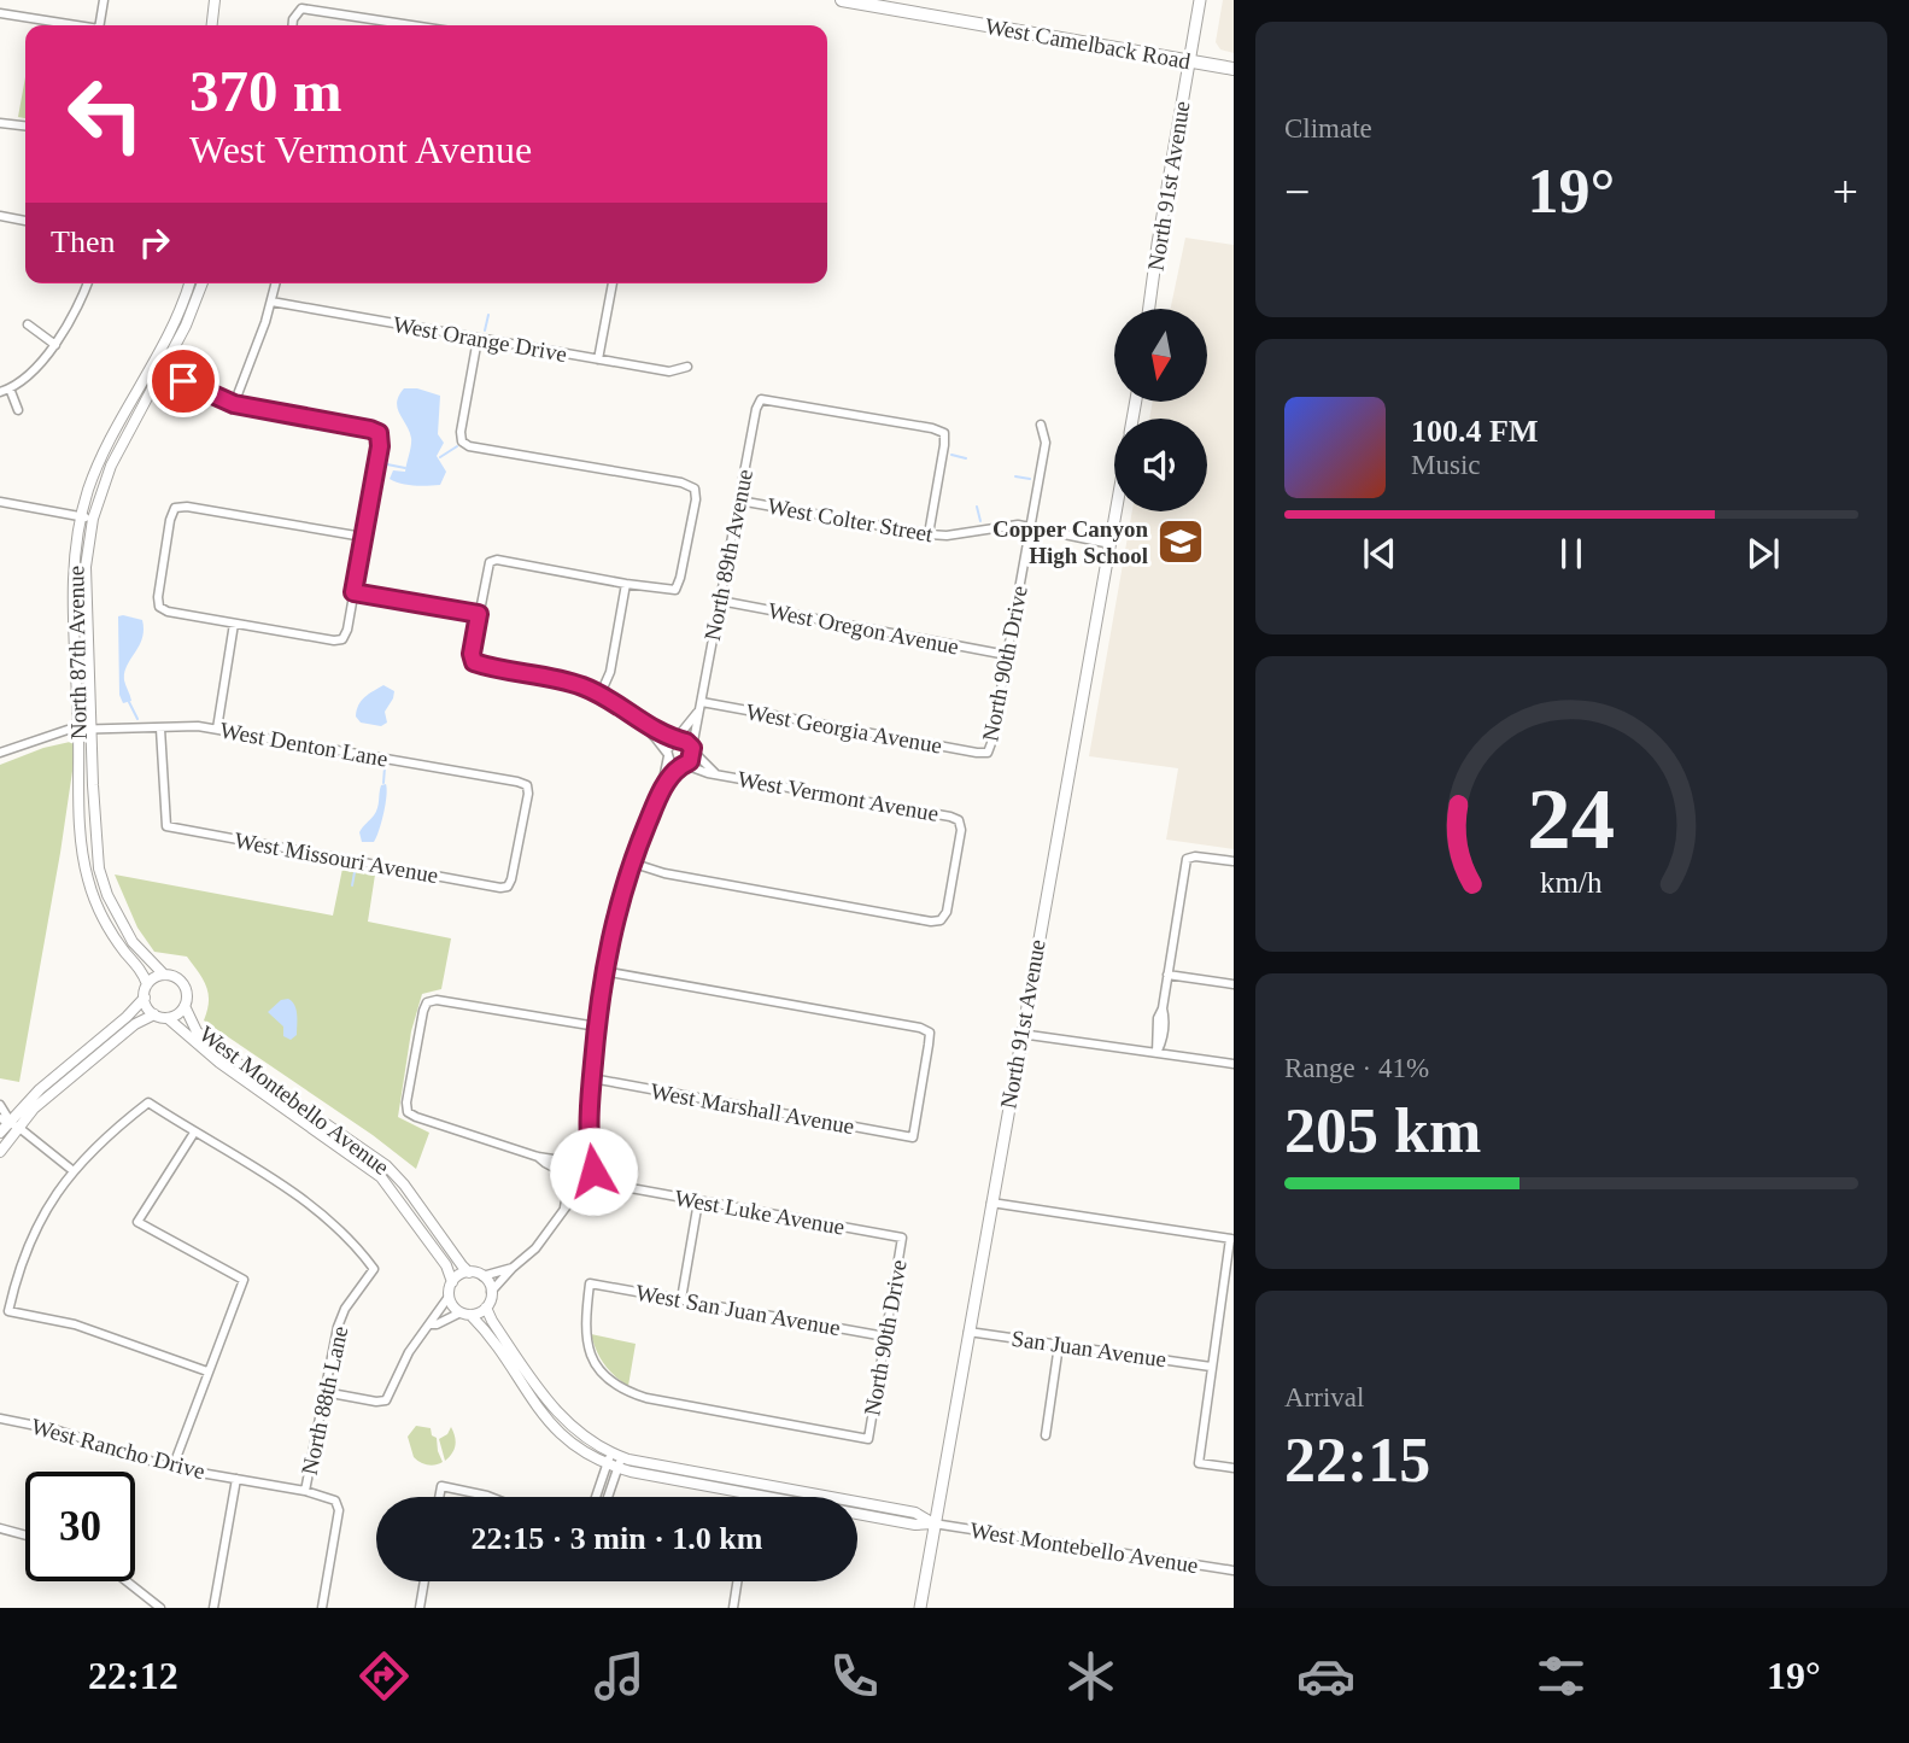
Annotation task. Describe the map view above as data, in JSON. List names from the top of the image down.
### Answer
{
  "streets": {
    "main road": ["West Camelback Road", "North 91st Avenue"],
    "street": [
      "West Orange Drive",
      "West Colter Street",
      "North 89th Avenue",
      "West Oregon Avenue",
      "North 87th Avenue",
      "North 90th Drive",
      "West Georgia Avenue",
      "West Denton Lane",
      "West Vermont Avenue",
      "West Missouri Avenue",
      "West Montebello Avenue",
      "West Marshall Avenue",
      "West Luke Avenue",
      "West San Juan Avenue",
      "San Juan Avenue",
      "North 88th Lane",
      "West Rancho Drive"
    ]
  },
  "crossings": [
    ["West Camelback Road", "North 91st Avenue"],
    ["North 91st Avenue", "West Colter Street"],
    ["North 91st Avenue", "West Montebello Avenue"],
    ["North 91st Avenue", "San Juan Avenue"],
    ["West Colter Street", "North 89th Avenue"],
    ["West Colter Street", "North 90th Drive"],
    ["North 89th Avenue", "West Oregon Avenue"],
    ["North 89th Avenue", "West Georgia Avenue"],
    ["North 89th Avenue", "West Vermont Avenue"],
    ["West Oregon Avenue", "North 90th Drive"],
    ["North 87th Avenue", "West Denton Lane"],
    ["North 87th Avenue", "West Montebello Avenue"],
    ["North 90th Drive", "West Georgia Avenue"],
    ["North 90th Drive", "West Luke Avenue"],
    ["North 90th Drive", "West San Juan Avenue"],
    ["West Denton Lane", "West Missouri Avenue"],
    ["North 88th Lane", "West Rancho Drive"]
  ],
  "places": {
    "school or university": ["Copper Canyon High School"]
  },
  "north": "bottom",
  "page": {
    "tile": [
      "Climate",
      ["Range · 41%", "205 km"],
      ["Arrival", "22:15"]
    ],
    "turn": ["370 m", "West Vermont Avenue"],
    "heat": ["−", "19°", "+"],
    "then": "Then",
    "song": ["100.4 FM", "Music"],
    "limit": "30",
    "trip": "22:15 · 3 min · 1.0 km",
    "tabs": ["22:12", "19°"],
    "gauge": ["24", "km/h"]
  }
}
